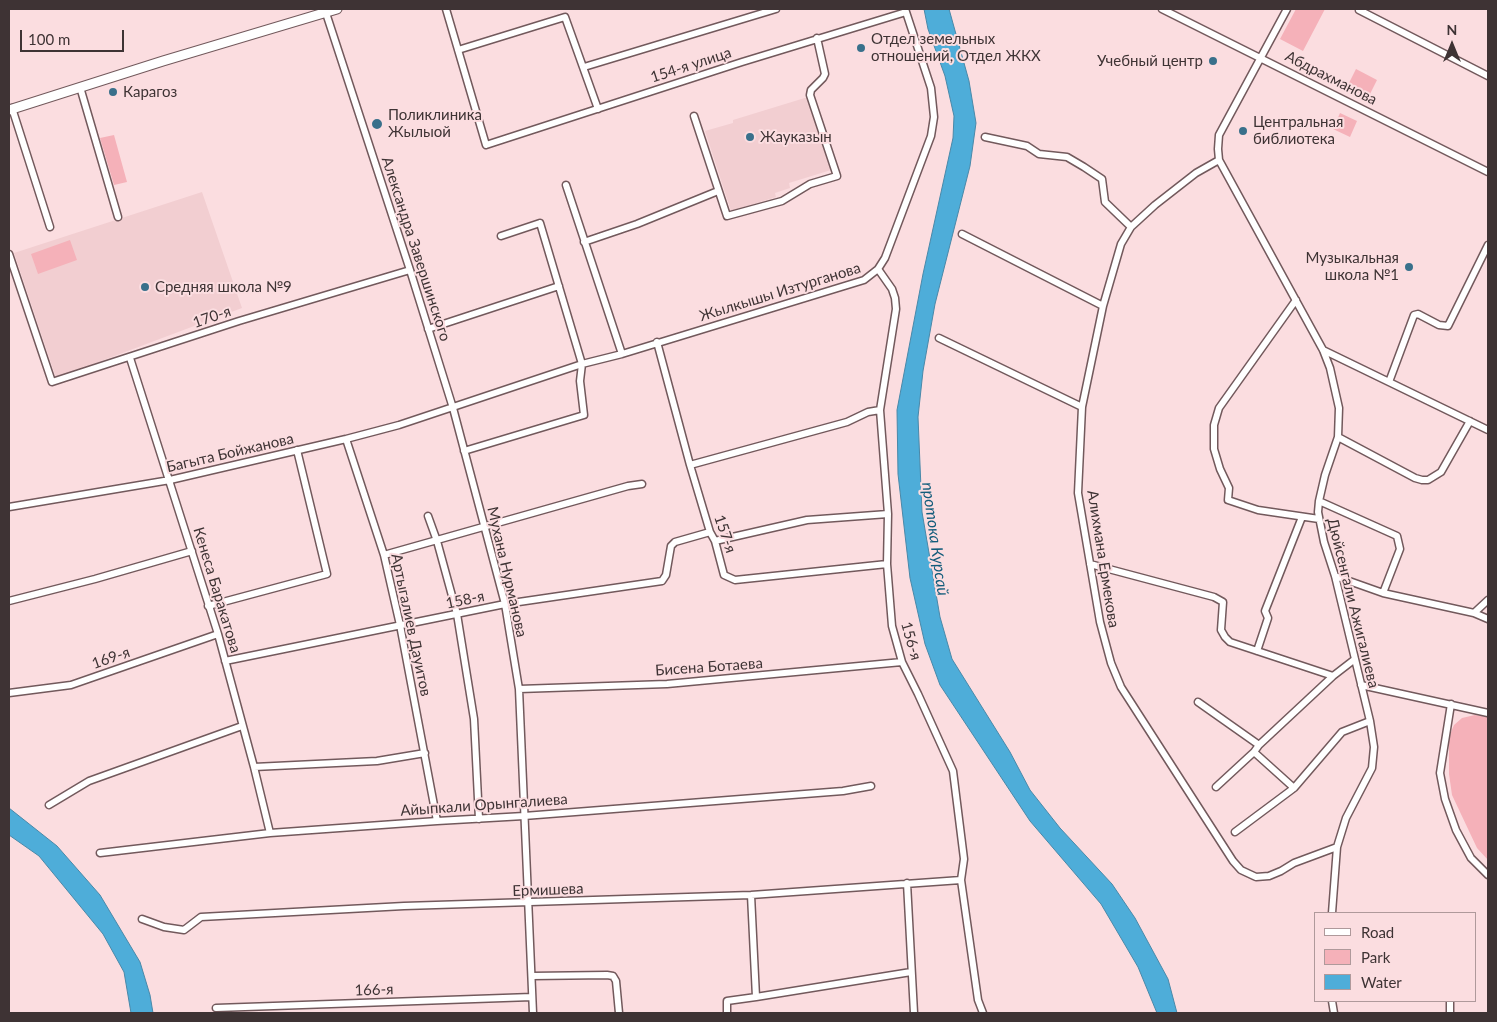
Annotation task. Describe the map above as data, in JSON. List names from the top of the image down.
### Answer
{
  "streets": {
    "street": [
      "154-я улица",
      "Абдрахманова",
      "Александра Завершинского",
      "Жылкышы Изтурганова",
      "170-я",
      "Багыта Бойжанова",
      "157-я",
      "Алихмана Ермекова",
      "Мухана Нурманова",
      "Кенеса Баракатова",
      "158-я",
      "Дюйсенгали Ажигалиева",
      "Артыгалиев Дауитов",
      "156-я",
      "169-я",
      "Бисена Ботаева",
      "Айыпкали Орынгалиева",
      "Ермишева",
      "166-я"
    ]
  },
  "crossings": [
    ["154-я улица", "Жылкышы Изтурганова"],
    ["Абдрахманова", "Дюйсенгали Ажигалиева"],
    ["Александра Завершинского", "Жылкышы Изтурганова"],
    ["Александра Завершинского", "170-я"],
    ["Александра Завершинского", "Багыта Бойжанова"],
    ["Александра Завершинского", "Мухана Нурманова"],
    ["Жылкышы Изтурганова", "Багыта Бойжанова"],
    ["Жылкышы Изтурганова", "157-я"],
    ["Жылкышы Изтурганова", "Мухана Нурманова"],
    ["Жылкышы Изтурганова", "156-я"],
    ["170-я", "Кенеса Баракатова"],
    ["Багыта Бойжанова", "Мухана Нурманова"],
    ["Багыта Бойжанова", "Кенеса Баракатова"],
    ["Багыта Бойжанова", "Артыгалиев Дауитов"],
    ["157-я", "158-я"],
    ["157-я", "156-я"],
    ["Алихмана Ермекова", "Дюйсенгали Ажигалиева"],
    ["Мухана Нурманова", "158-я"],
    ["Мухана Нурманова", "Бисена Ботаева"],
    ["Мухана Нурманова", "Айыпкали Орынгалиева"],
    ["Мухана Нурманова", "Ермишева"],
    ["Мухана Нурманова", "166-я"],
    ["Кенеса Баракатова", "158-я"],
    ["Кенеса Баракатова", "169-я"],
    ["Кенеса Баракатова", "Айыпкали Орынгалиева"],
    ["158-я", "Артыгалиев Дауитов"],
    ["Артыгалиев Дауитов", "Айыпкали Орынгалиева"],
    ["156-я", "Бисена Ботаева"],
    ["156-я", "Ермишева"]
  ],
  "water": ["протока Курсай"],
  "places": [
    "Отдел земельных отношений, Отдел ЖКХ",
    "Учебный центр",
    "Карагоз",
    "Поликлиника Жылыой",
    "Центральная библиотека",
    "Жауказын",
    "Музыкальная школа №1",
    "Средняя школа №9"
  ],
  "legend": ["Road", "Park", "Water"],
  "scale_bar": "100 m",
  "north": "top"
}
